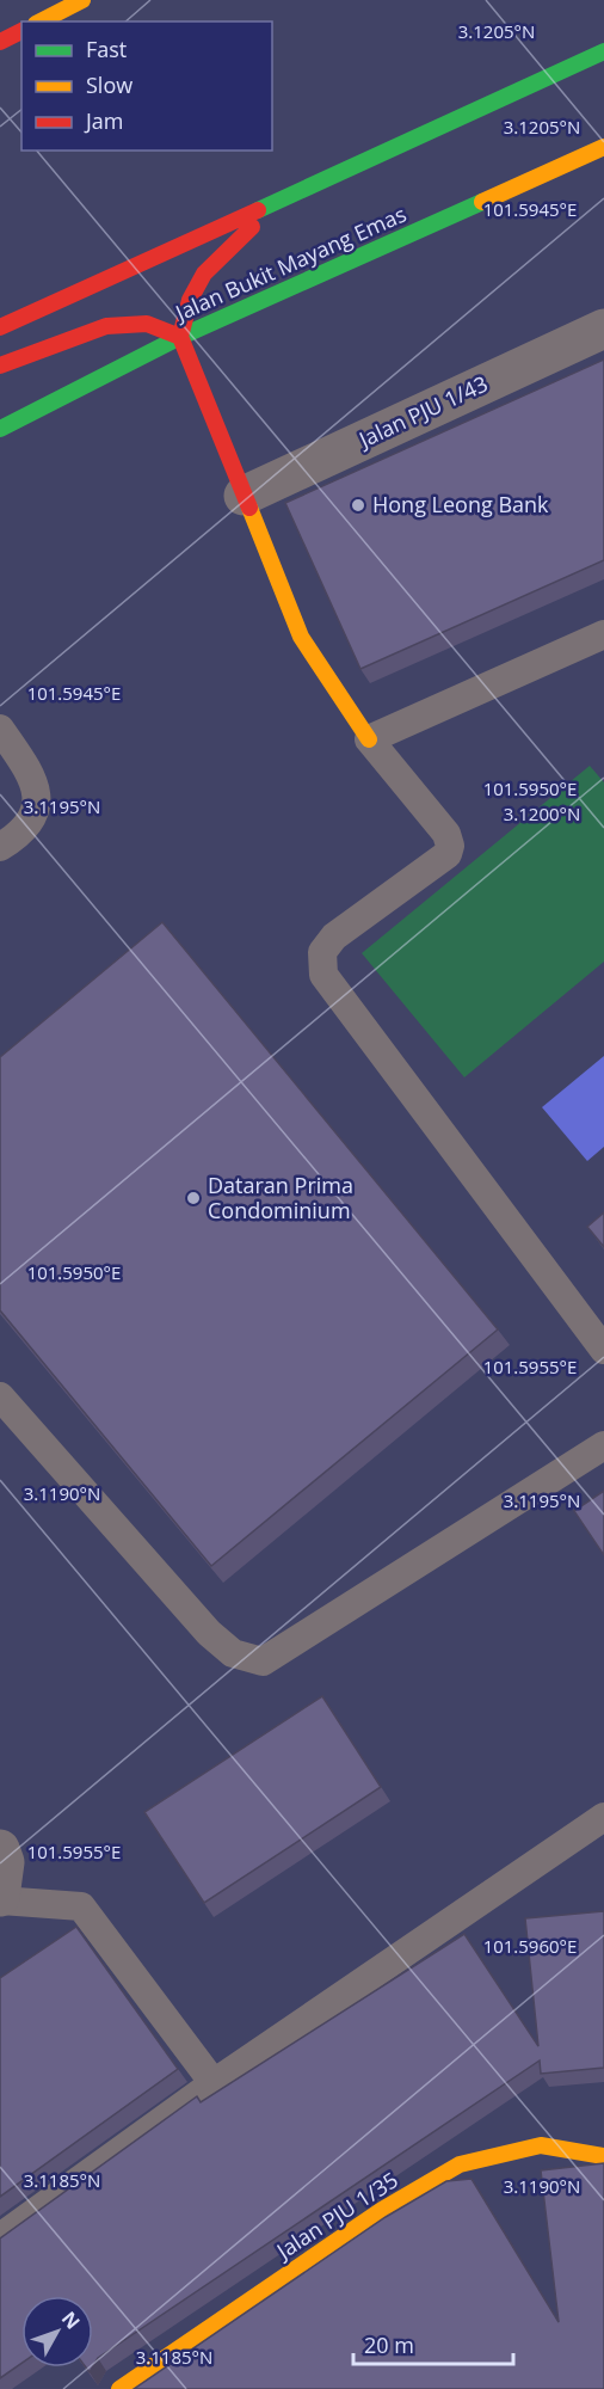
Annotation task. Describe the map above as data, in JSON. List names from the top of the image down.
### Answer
{
  "streets": {
    "main road": ["Jalan Bukit Mayang Emas", "Jalan PJU 1/35"],
    "street": ["Jalan PJU 1/43"]
  },
  "places": ["Hong Leong Bank", "Dataran Prima Condominium"],
  "legend": ["Fast", "Slow", "Jam"],
  "scale_bar": "20 m",
  "north": "top right",
  "coordinates": [
    "3.1205°N",
    "101.5945°E",
    "101.5950°E",
    "3.1195°N",
    "3.1200°N",
    "101.5955°E",
    "3.1190°N",
    "101.5960°E",
    "3.1185°N"
  ]
}
